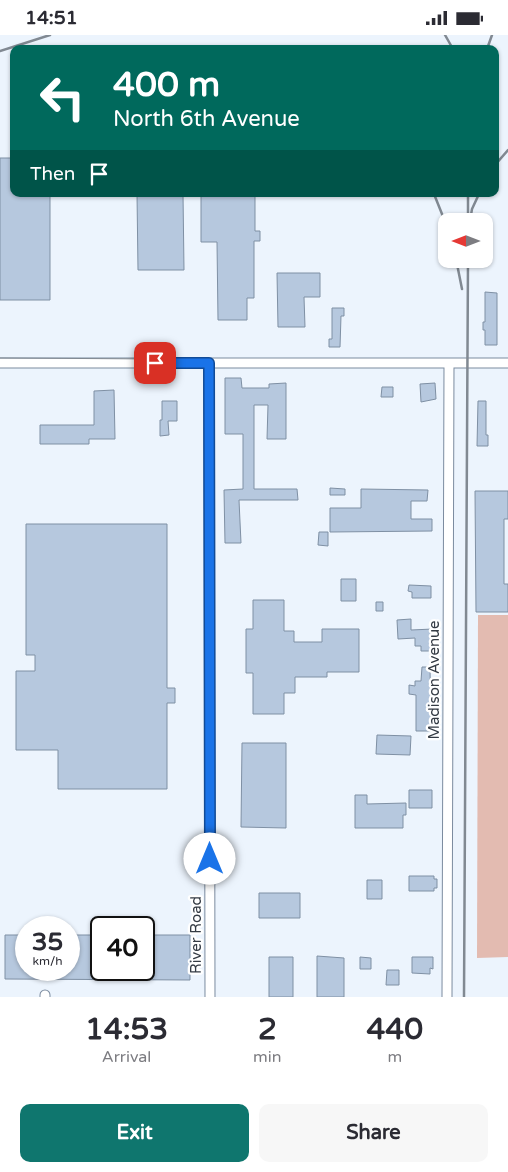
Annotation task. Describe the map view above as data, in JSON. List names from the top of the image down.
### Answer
{
  "streets": {
    "street": ["Madison Avenue", "River Road"]
  },
  "north": "left",
  "page": {
    "status": "14:51",
    "turn": ["400 m", "North 6th Avenue"],
    "then": "Then",
    "speed": "35 km/h",
    "limit": "40",
    "eta": [
      "14:53",
      "Arrival",
      "2",
      "min",
      "440",
      "m"
    ],
    "buttons": ["Exit", "Share"]
  }
}
